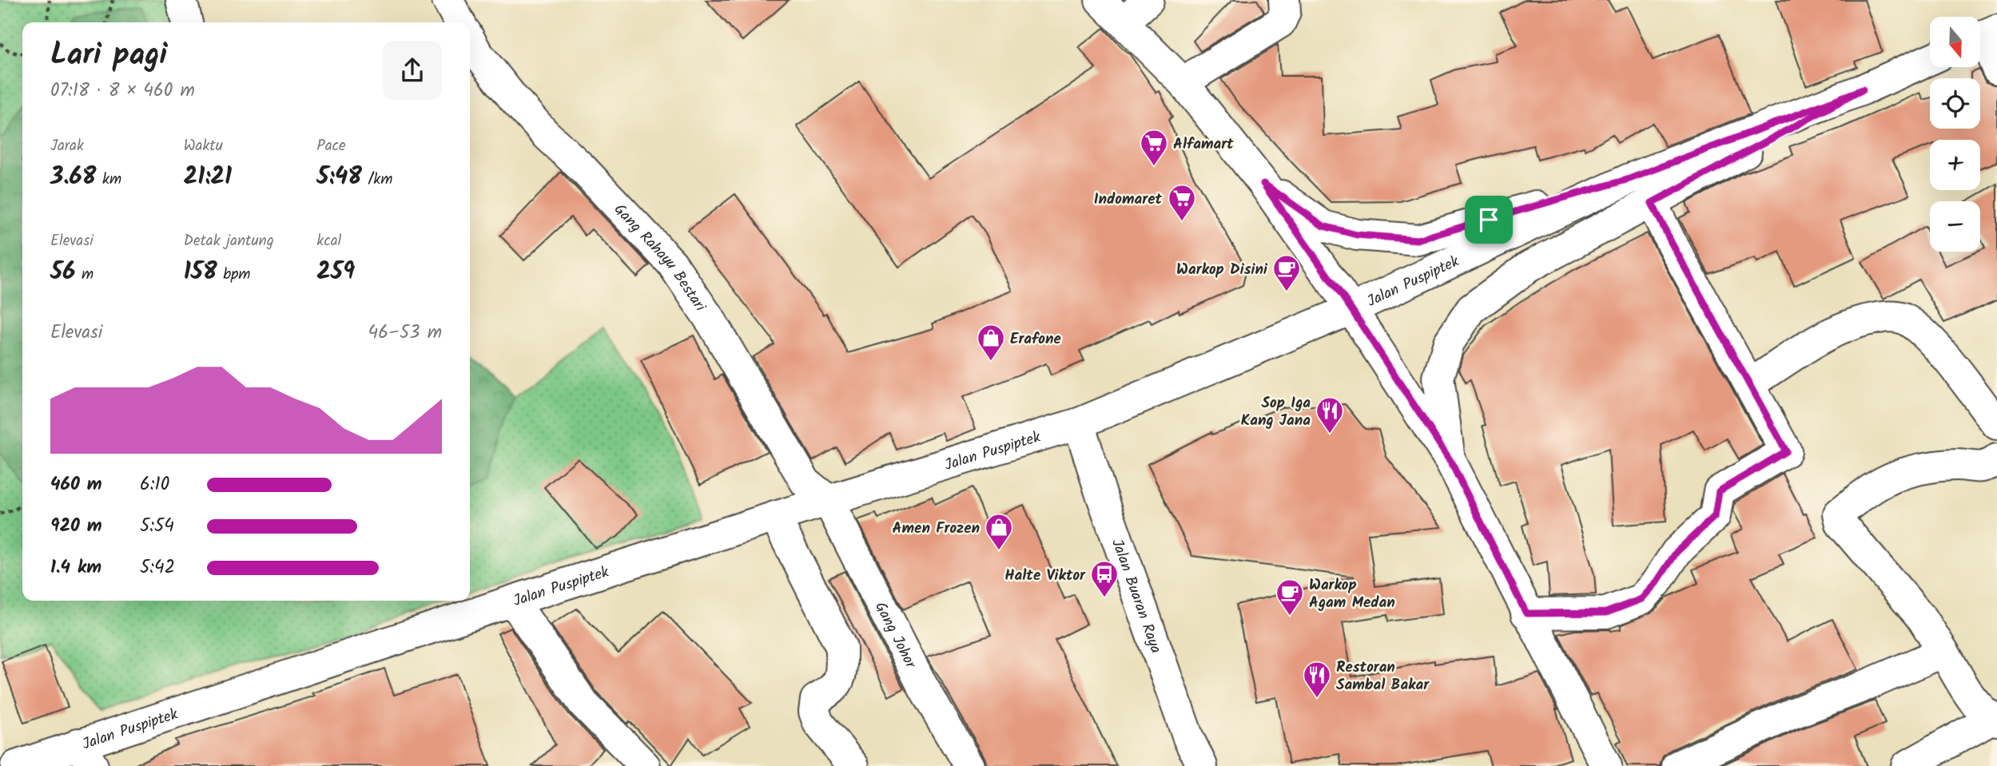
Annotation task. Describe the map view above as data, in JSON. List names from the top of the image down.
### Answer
{
  "streets": {
    "main road": [
      "Gang Rahayu Bestari",
      "Jalan Puspiptek",
      "Jalan Buaran Raya",
      "Gang Johor"
    ]
  },
  "crossings": [
    ["Gang Rahayu Bestari", "Jalan Puspiptek"],
    ["Gang Rahayu Bestari", "Gang Johor"],
    ["Jalan Puspiptek", "Jalan Buaran Raya"],
    ["Jalan Puspiptek", "Gang Johor"]
  ],
  "places": {
    "supermarket": ["Alfamart", "Indomaret"],
    "cafe": ["Warkop Disini", "Warkop Agam Medan"],
    "shop": ["Erafone", "Amen Frozen"],
    "restaurant": ["Sop Iga Kang Jana", "Restoran Sambal Bakar"],
    "bus stop": ["Halte Viktor"]
  },
  "north": "bottom",
  "page": {
    "map_buttons": ["+", "−"],
    "heading": ["Lari pagi", "07:18 · 8 × 460 m"],
    "stats": [
      ["Jarak", "3.68 km"],
      ["Waktu", "21:21"],
      ["Pace", "5:48 /km"],
      ["Elevasi", "56 m"],
      ["Detak jantung", "158 bpm"],
      ["kcal", "259"]
    ],
    "chart": ["Elevasi", "46–53 m"],
    "list": [
      {
        "name": "460 m",
        "note": "6:10"
      },
      {
        "name": "920 m",
        "note": "5:54"
      },
      {
        "name": "1.4 km",
        "note": "5:42"
      }
    ]
  }
}
